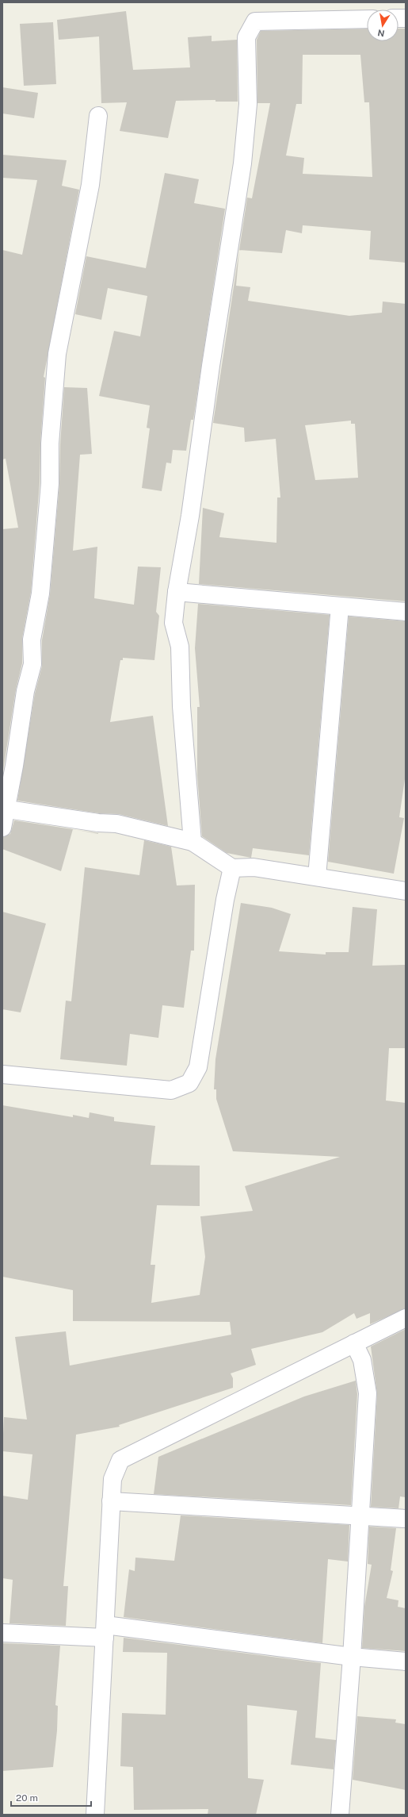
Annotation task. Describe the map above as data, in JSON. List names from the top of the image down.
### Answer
{
  "scale_bar": "20 m",
  "north": "bottom"
}
